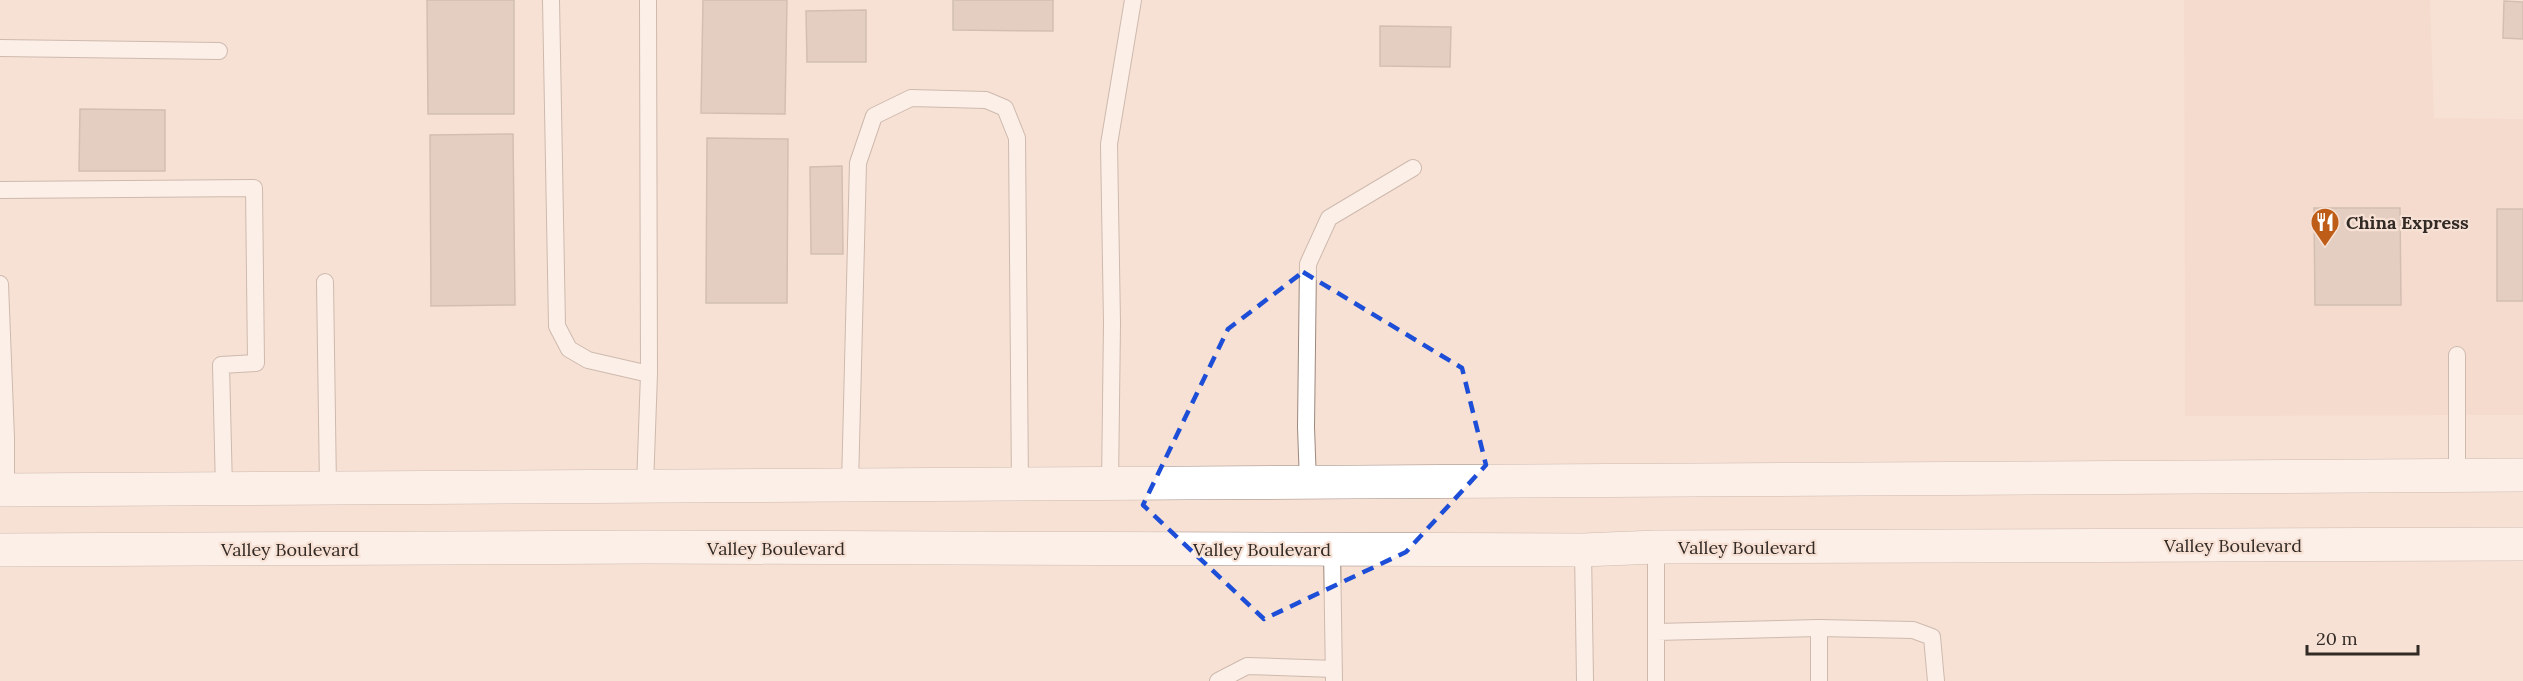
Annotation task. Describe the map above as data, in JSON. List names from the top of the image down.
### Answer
{
  "streets": {
    "main road": ["Valley Boulevard"]
  },
  "places": {
    "restaurant": ["China Express"]
  },
  "scale_bar": "20 m"
}
